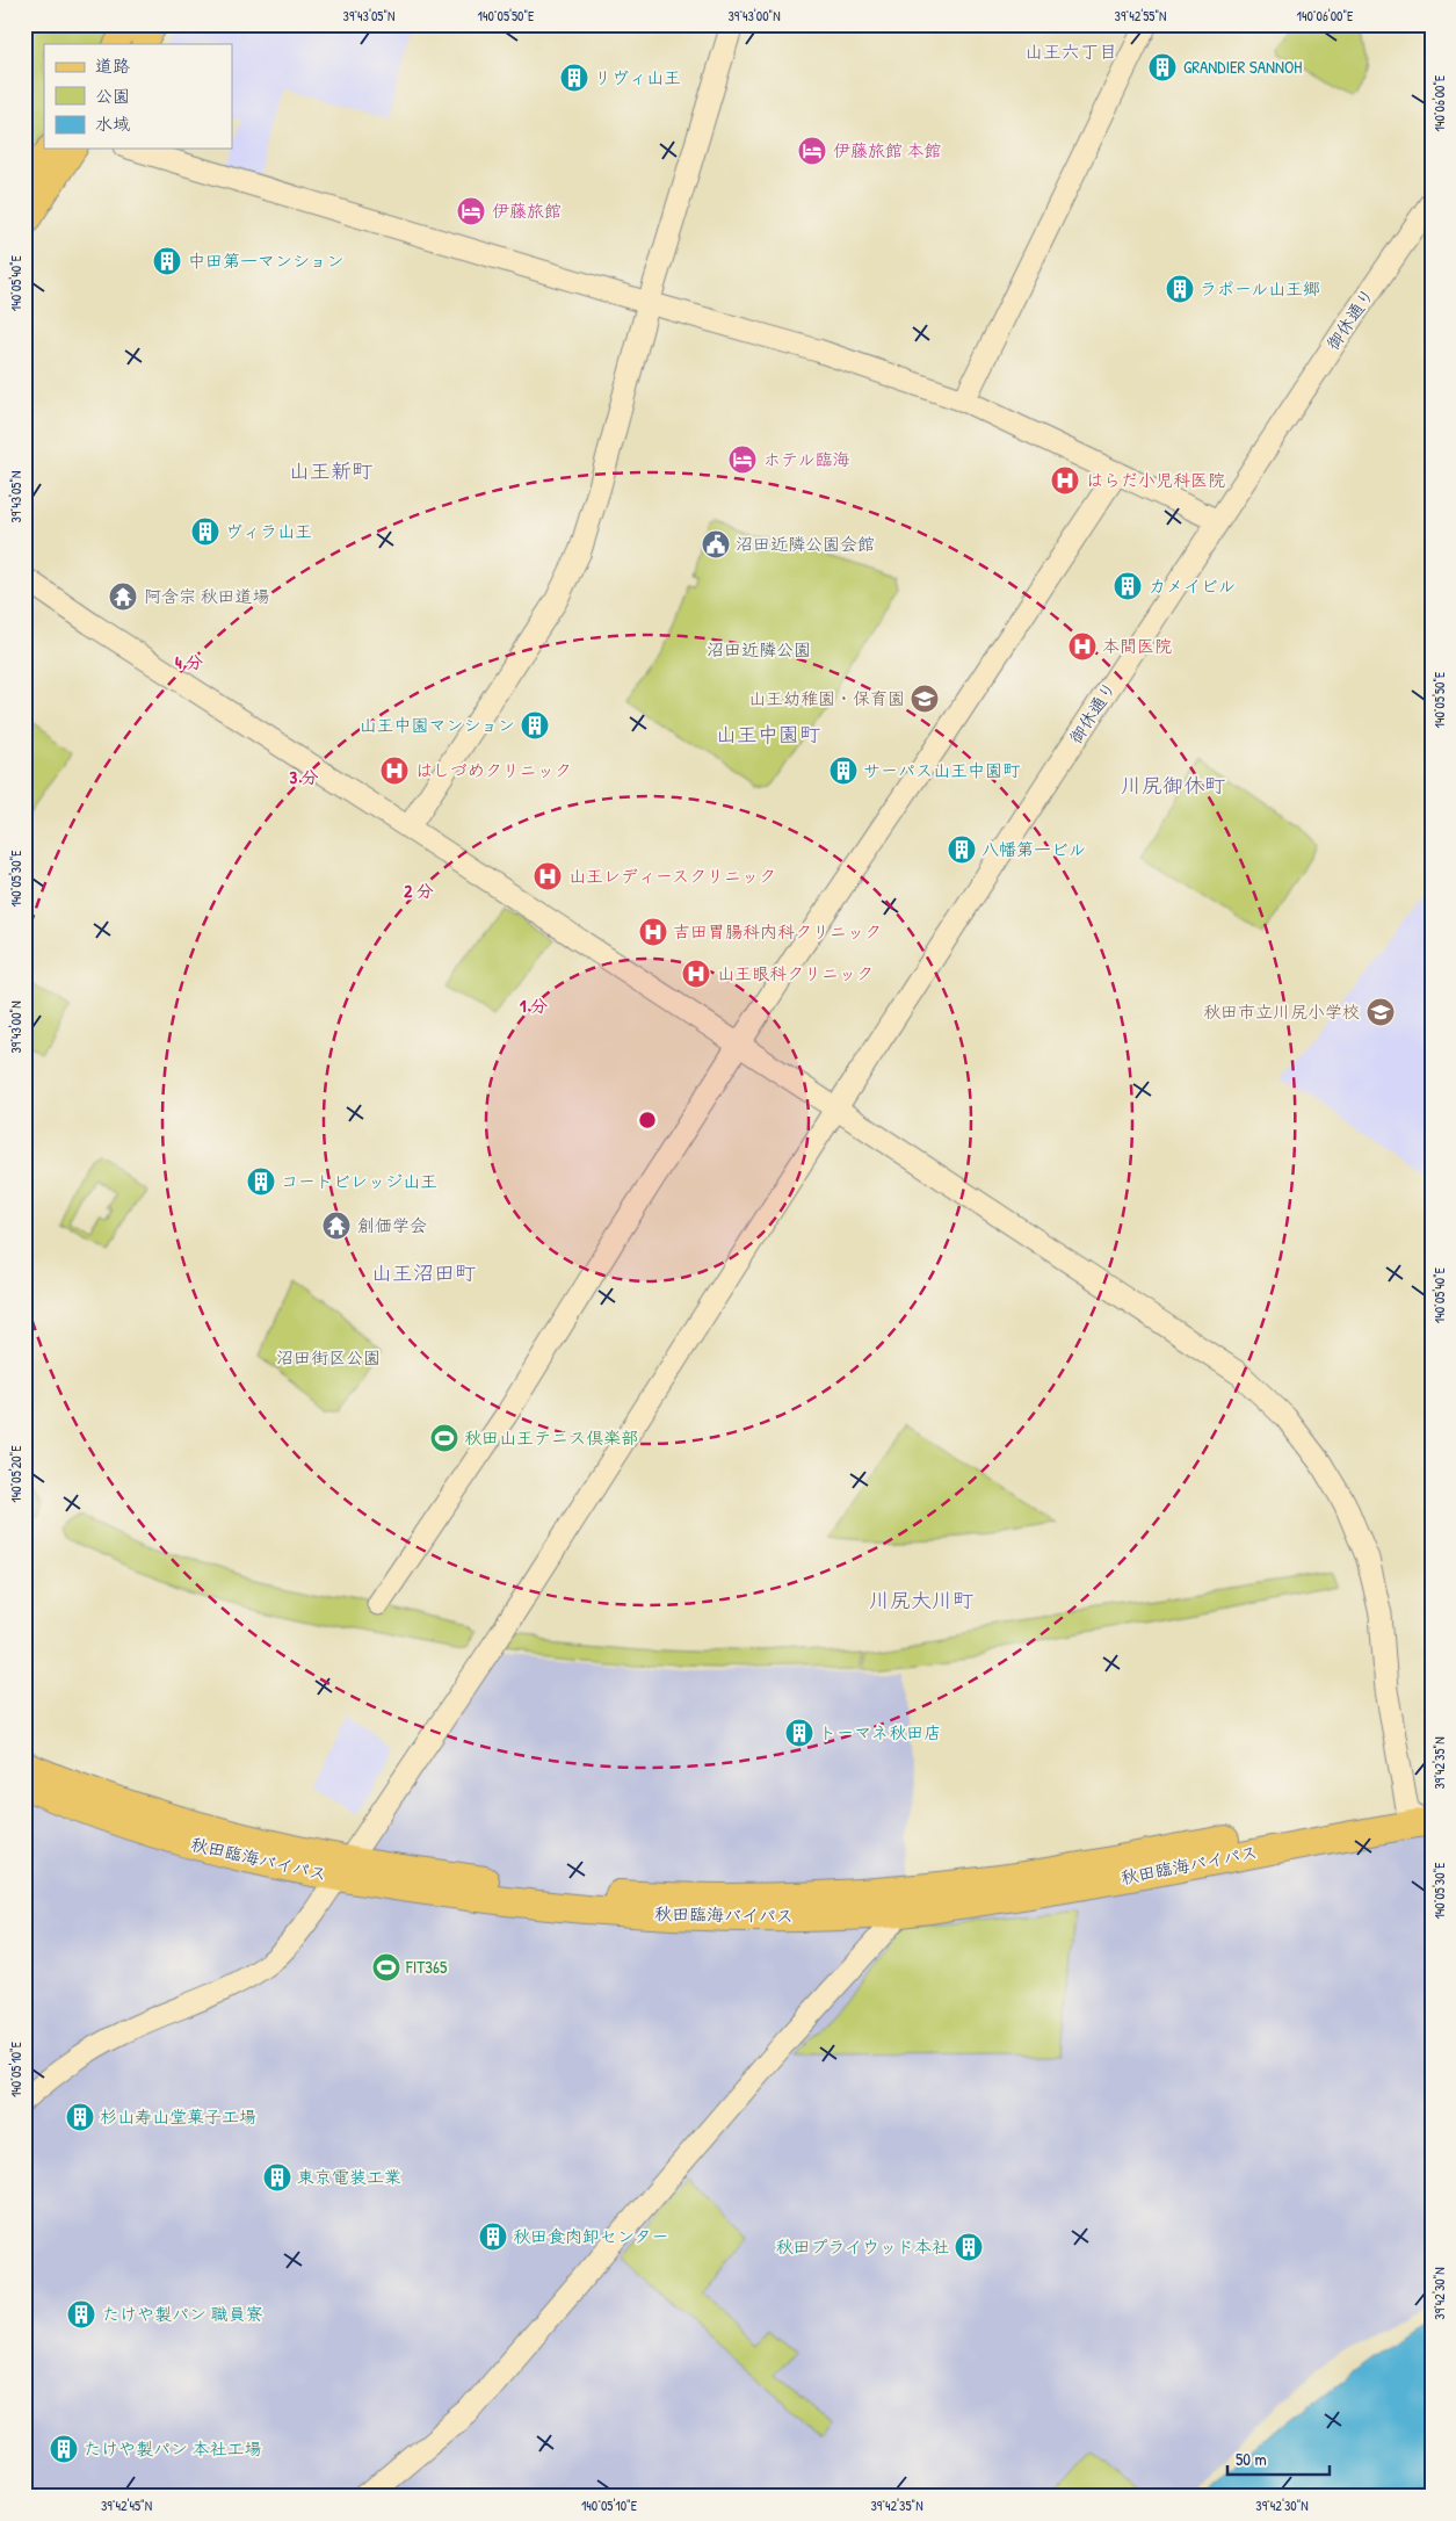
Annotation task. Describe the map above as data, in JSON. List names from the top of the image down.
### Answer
{
  "streets": {
    "highway": ["秋田臨海バイパス"],
    "street": ["御休通り"]
  },
  "crossings": [
    ["御休通り", "秋田臨海バイパス"]
  ],
  "districts": [
    "山王六丁目",
    "山王新町",
    "山王中園町",
    "川尻御休町",
    "山王沼田町",
    "川尻大川町"
  ],
  "parks": ["沼田近隣公園", "沼田街区公園"],
  "places": {
    "building": [
      "GRANDIER SANNOH",
      "リヴィ山王",
      "中田第一マンション",
      "ラポール山王郷",
      "ヴィラ山王",
      "カメイビル",
      "山王中園マンション",
      "サーパス山王中園町",
      "八幡第一ビル",
      "コートビレッジ山王",
      "トーマネ秋田店",
      "杉山寿山堂菓子工場",
      "東京電装工業",
      "秋田食肉卸センター",
      "秋田プライウッド本社",
      "たけや製パン 職員寮",
      "たけや製パン 本社工場"
    ],
    "hotel": ["伊藤旅館 本館", "伊藤旅館", "ホテル臨海"],
    "hospital": [
      "はらだ小児科医院",
      "本間医院",
      "はしづめクリニック",
      "山王レディースクリニック",
      "吉田胃腸科内科クリニック",
      "山王眼科クリニック"
    ],
    "public building": ["沼田近隣公園会館"],
    "temple": ["阿含宗 秋田道場", "創価学会"],
    "school or university": ["山王幼稚園・保育園", "秋田市立川尻小学校"],
    "sports": ["秋田山王テニス倶楽部", "FIT365"]
  },
  "legend": ["道路", "公園", "水域"],
  "scale_bar": "50 m",
  "coordinates": [
    "39°43'05\"N",
    "140°05'50\"E",
    "39°43'00\"N",
    "39°42'55\"N",
    "140°06'00\"E",
    "140°05'40\"E",
    "140°05'30\"E",
    "140°05'20\"E",
    "39°42'35\"N",
    "140°05'10\"E",
    "39°42'30\"N",
    "39°42'45\"N"
  ],
  "rings": [
    "4 分",
    "3 分",
    "2 分",
    "1 分"
  ]
}
